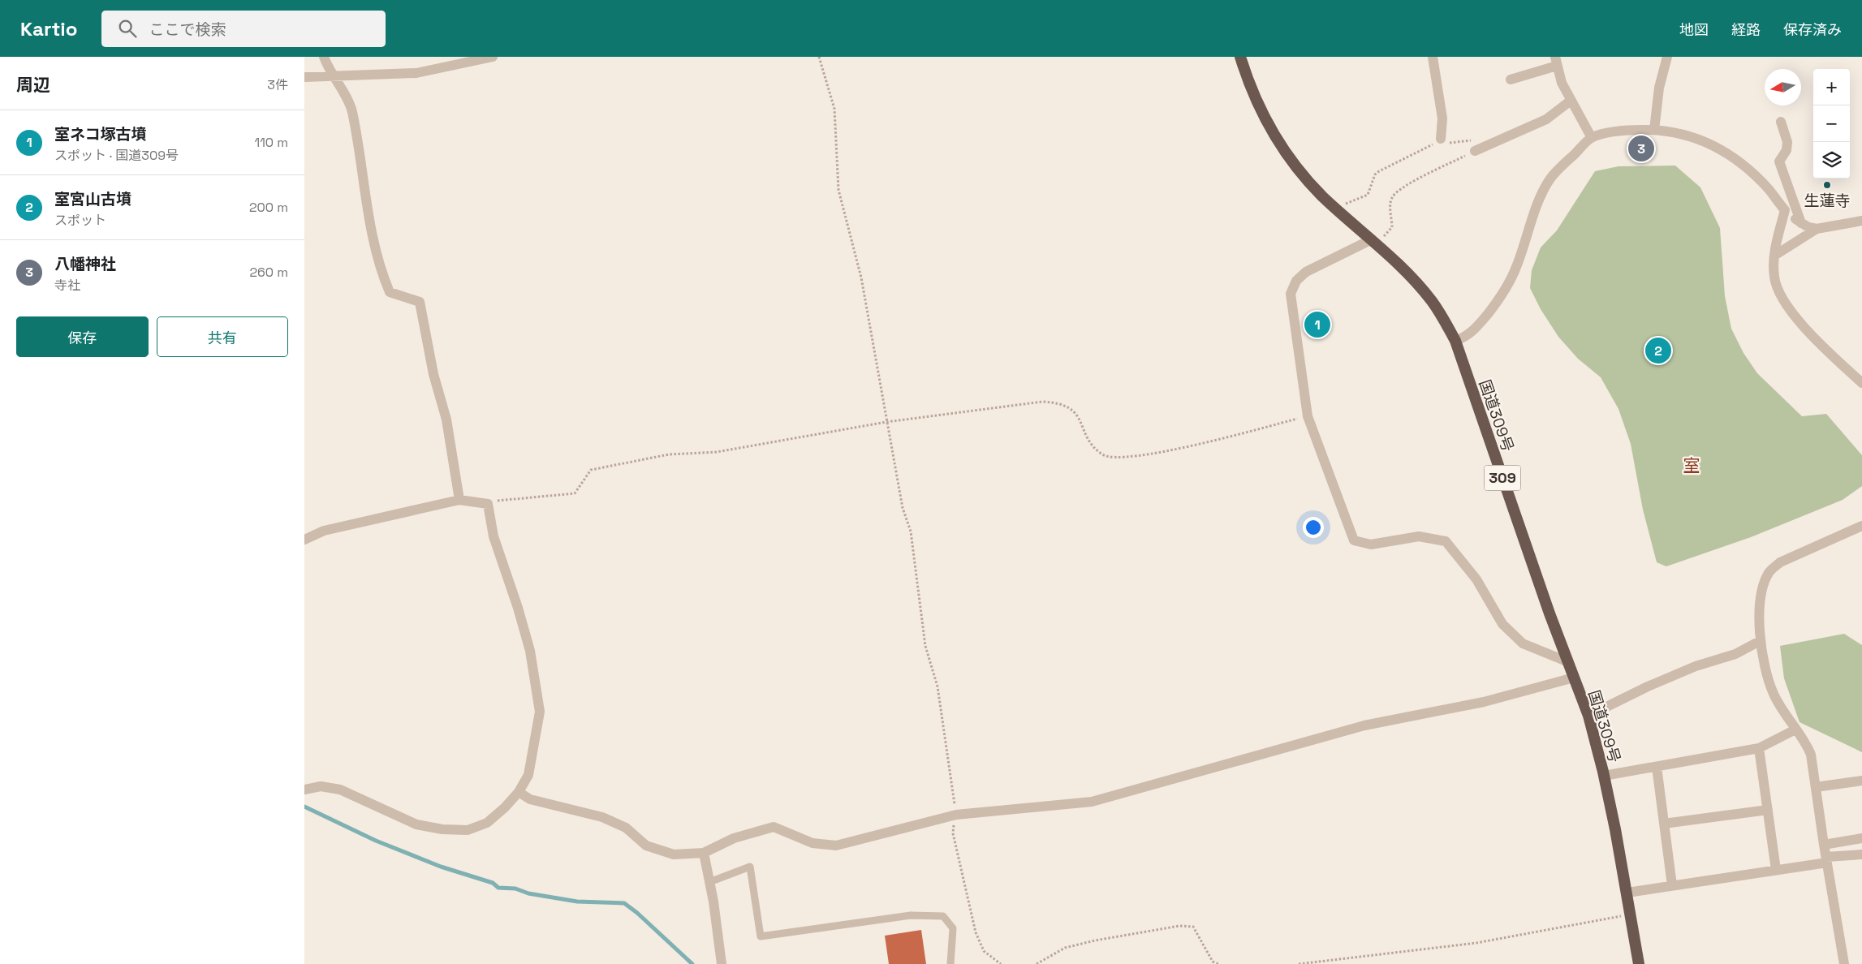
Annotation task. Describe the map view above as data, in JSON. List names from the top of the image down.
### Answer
{
  "streets": {
    "highway": ["国道309号", "309"]
  },
  "districts": ["室"],
  "places": ["生蓮寺"],
  "north": "left",
  "page": {
    "header": "Kartio",
    "search": "ここで検索",
    "nav": ["地図", "経路", "保存済み"],
    "heading": ["周辺", "3件"],
    "map_buttons": ["+", "−"],
    "list": [
      {
        "mark": "1",
        "name": "室ネコ塚古墳",
        "note": "スポット · 国道309号",
        "value": "110 m"
      },
      {
        "mark": "2",
        "name": "室宮山古墳",
        "note": "スポット",
        "value": "200 m"
      },
      {
        "mark": "3",
        "name": "八幡神社",
        "note": "寺社",
        "value": "260 m"
      }
    ],
    "pins": ["3", "1", "2"],
    "buttons": ["保存", "共有"]
  }
}
